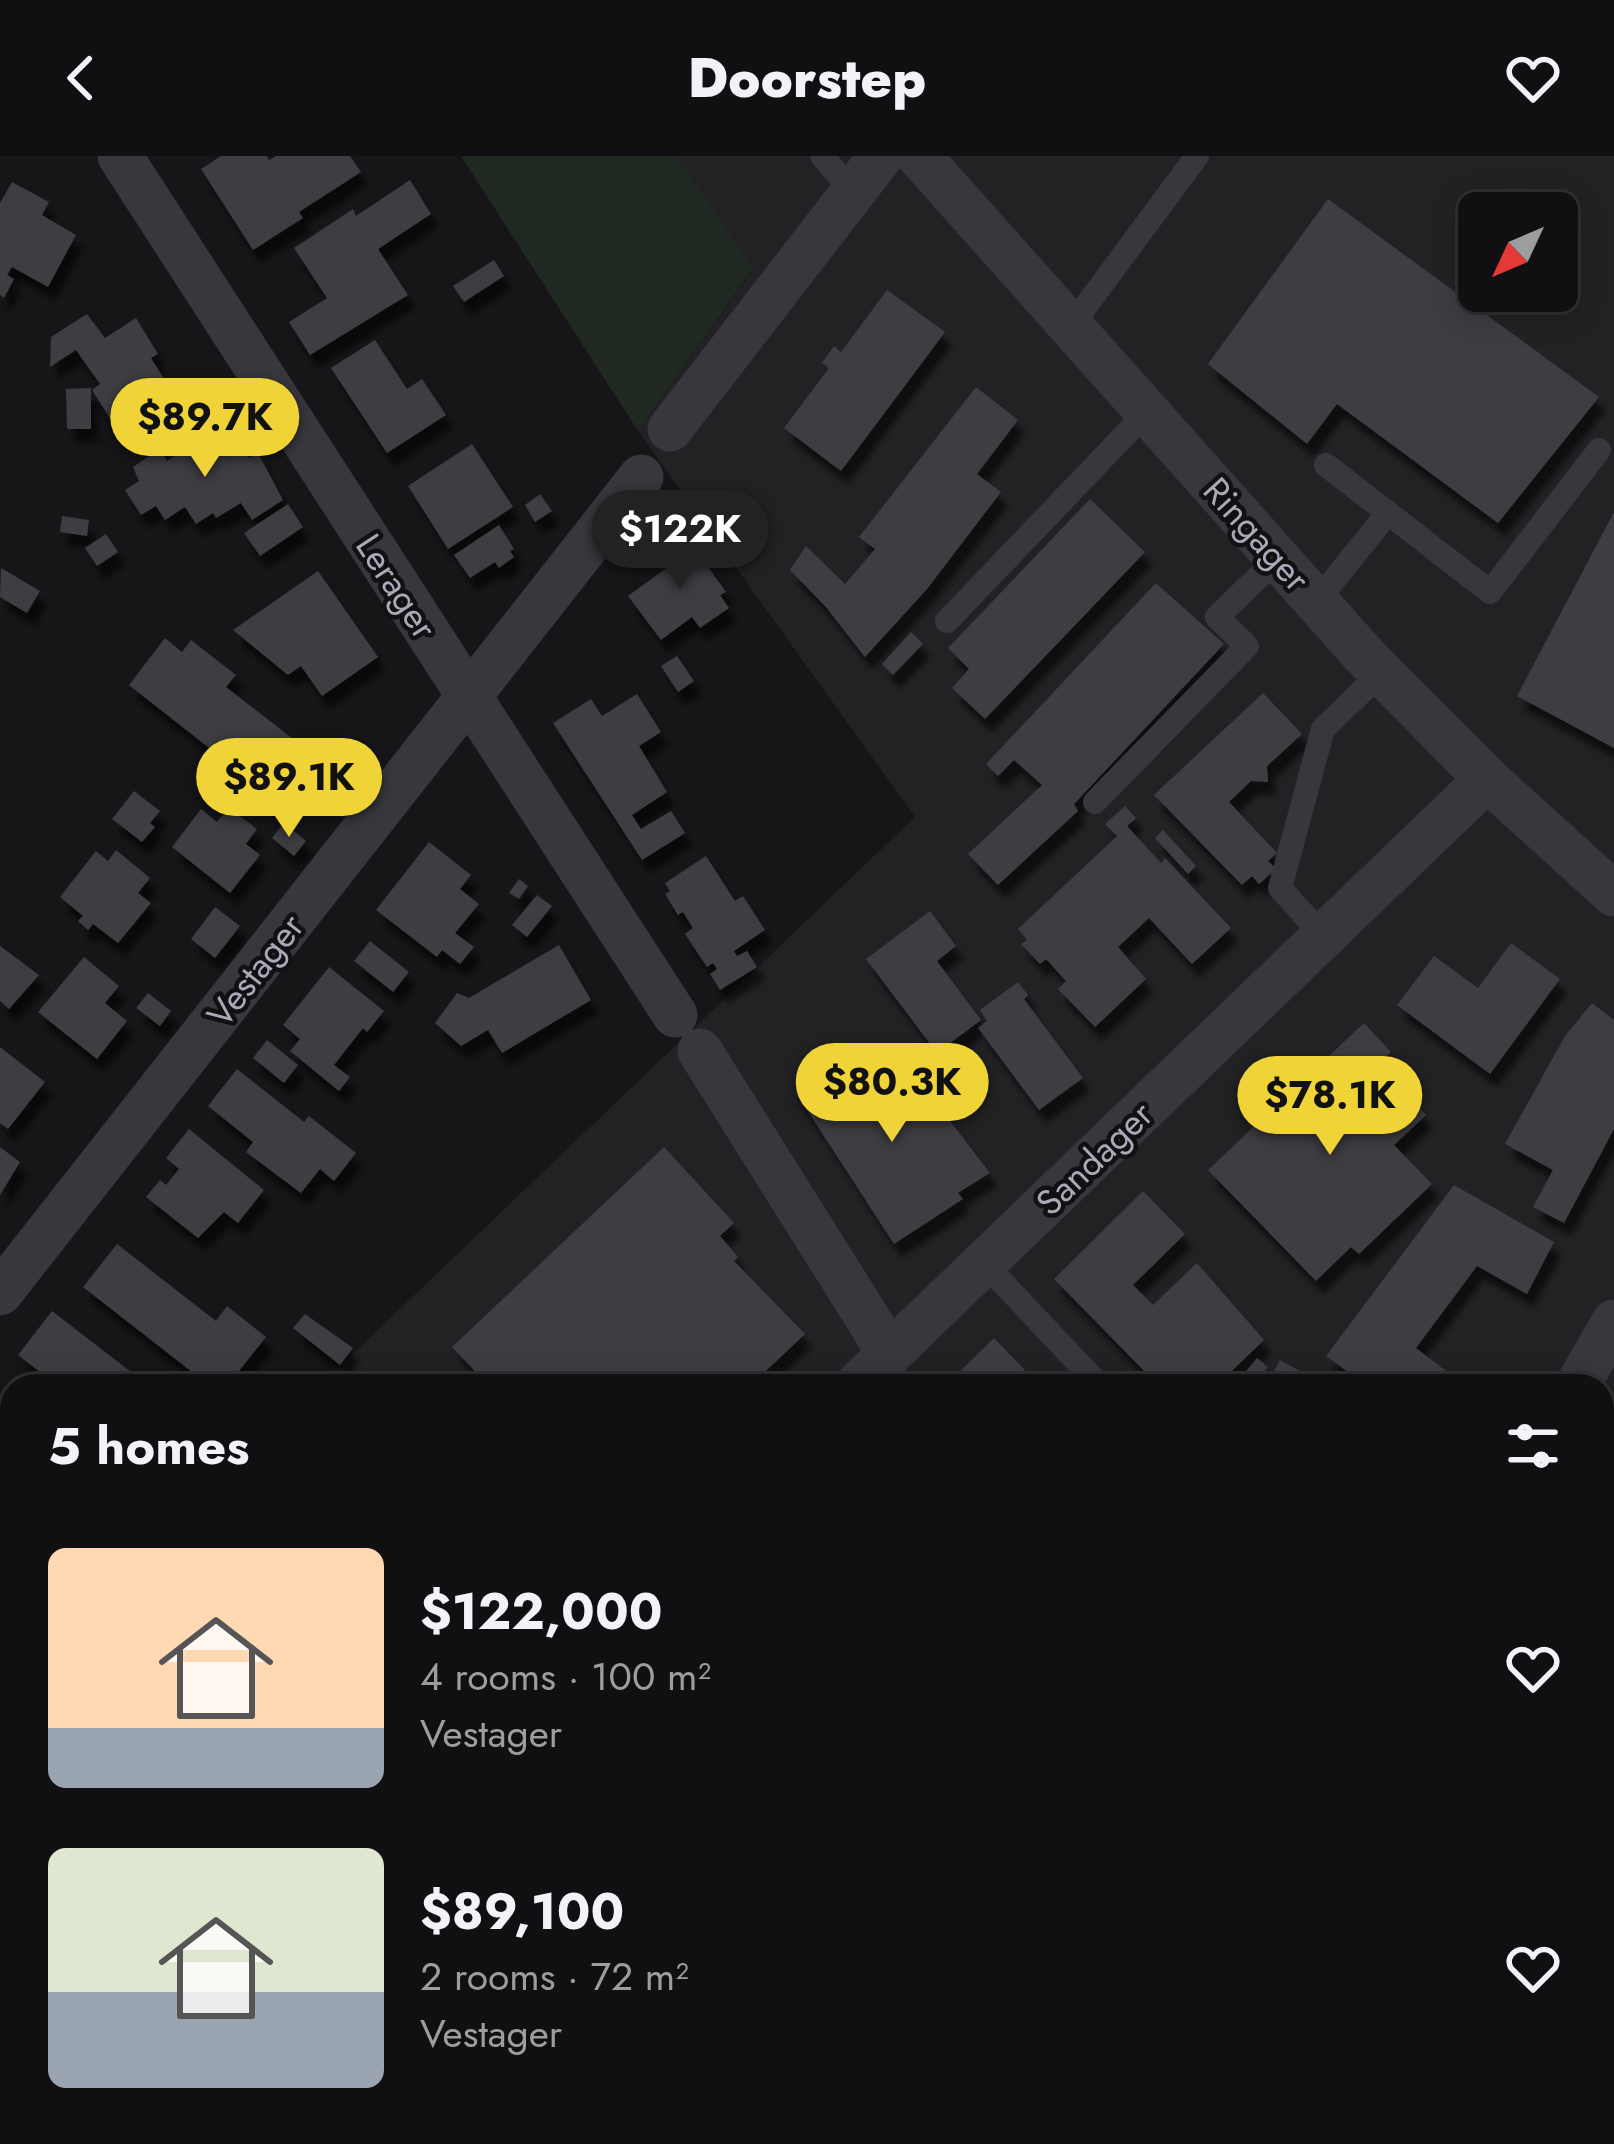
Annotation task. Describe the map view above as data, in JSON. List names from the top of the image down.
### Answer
{
  "streets": {
    "street": [
      "Ringager",
      "Lerager",
      "Vestager",
      "Sandager"
    ]
  },
  "crossings": [
    ["Ringager", "Sandager"],
    ["Lerager", "Vestager"],
    ["Lerager", "Sandager"]
  ],
  "north": "bottom left",
  "page": {
    "header": "Doorstep",
    "price": [
      "$89.7K",
      "$122K",
      "$89.1K",
      "$80.3K",
      "$78.1K"
    ],
    "heading": "5 homes",
    "list": [
      {
        "name": "$122,000",
        "note": "4 rooms · 100 m² · Vestager"
      },
      {
        "name": "$89,100",
        "note": "2 rooms · 72 m² · Vestager"
      }
    ]
  }
}
